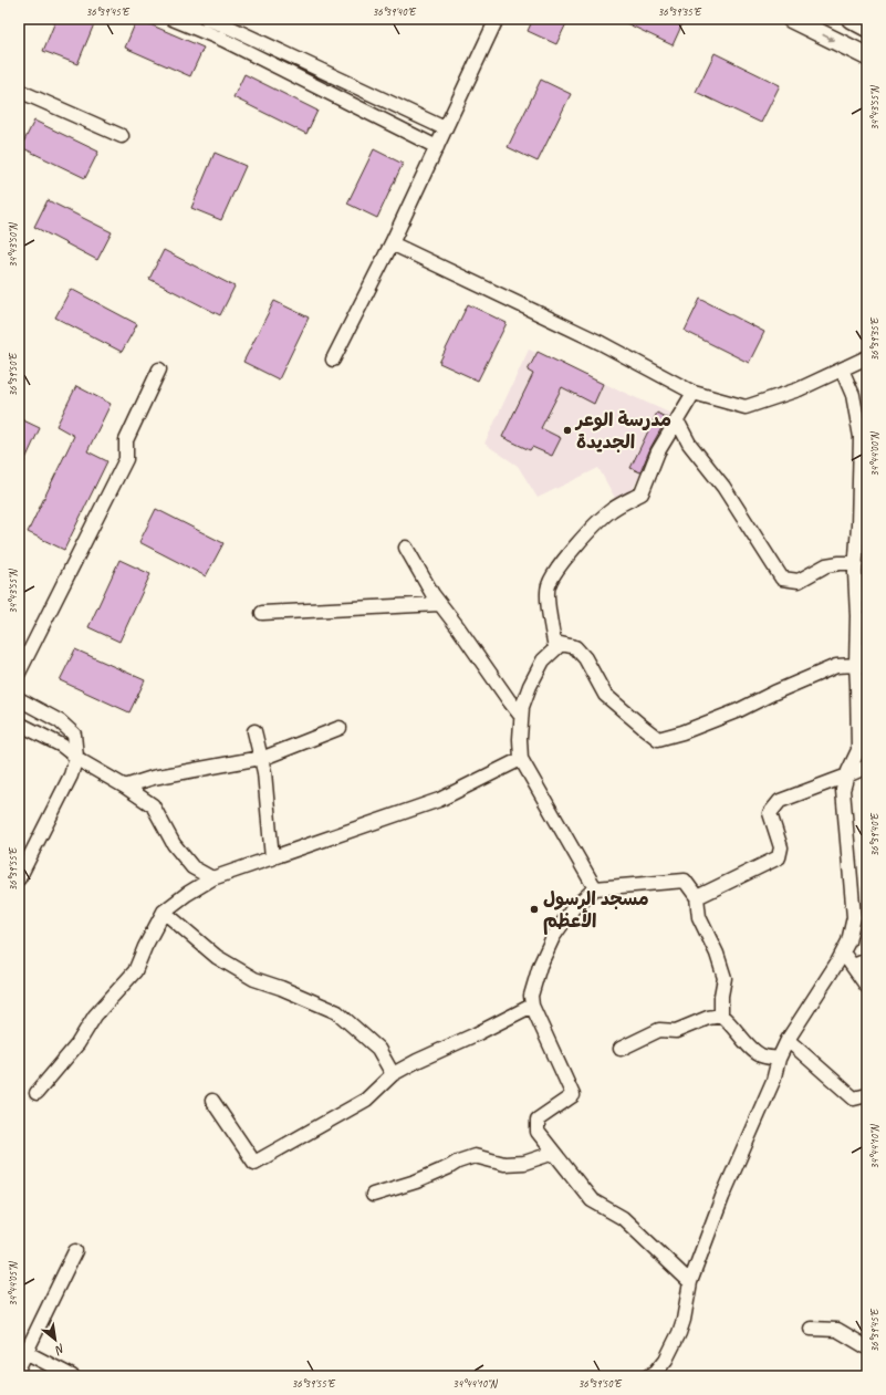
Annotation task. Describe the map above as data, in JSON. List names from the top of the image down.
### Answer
{
  "places": ["مدرسة الوعر الجديدة", "مسجد الرسول الأعظم"],
  "north": "bottom right",
  "coordinates": [
    "36°39'45\"E",
    "36°39'40\"E",
    "36°39'35\"E",
    "34°43'55\"N",
    "34°43'50\"N",
    "36°39'50\"E",
    "34°44'00\"N",
    "36°39'55\"E",
    "34°44'10\"N",
    "34°44'05\"N"
  ]
}
